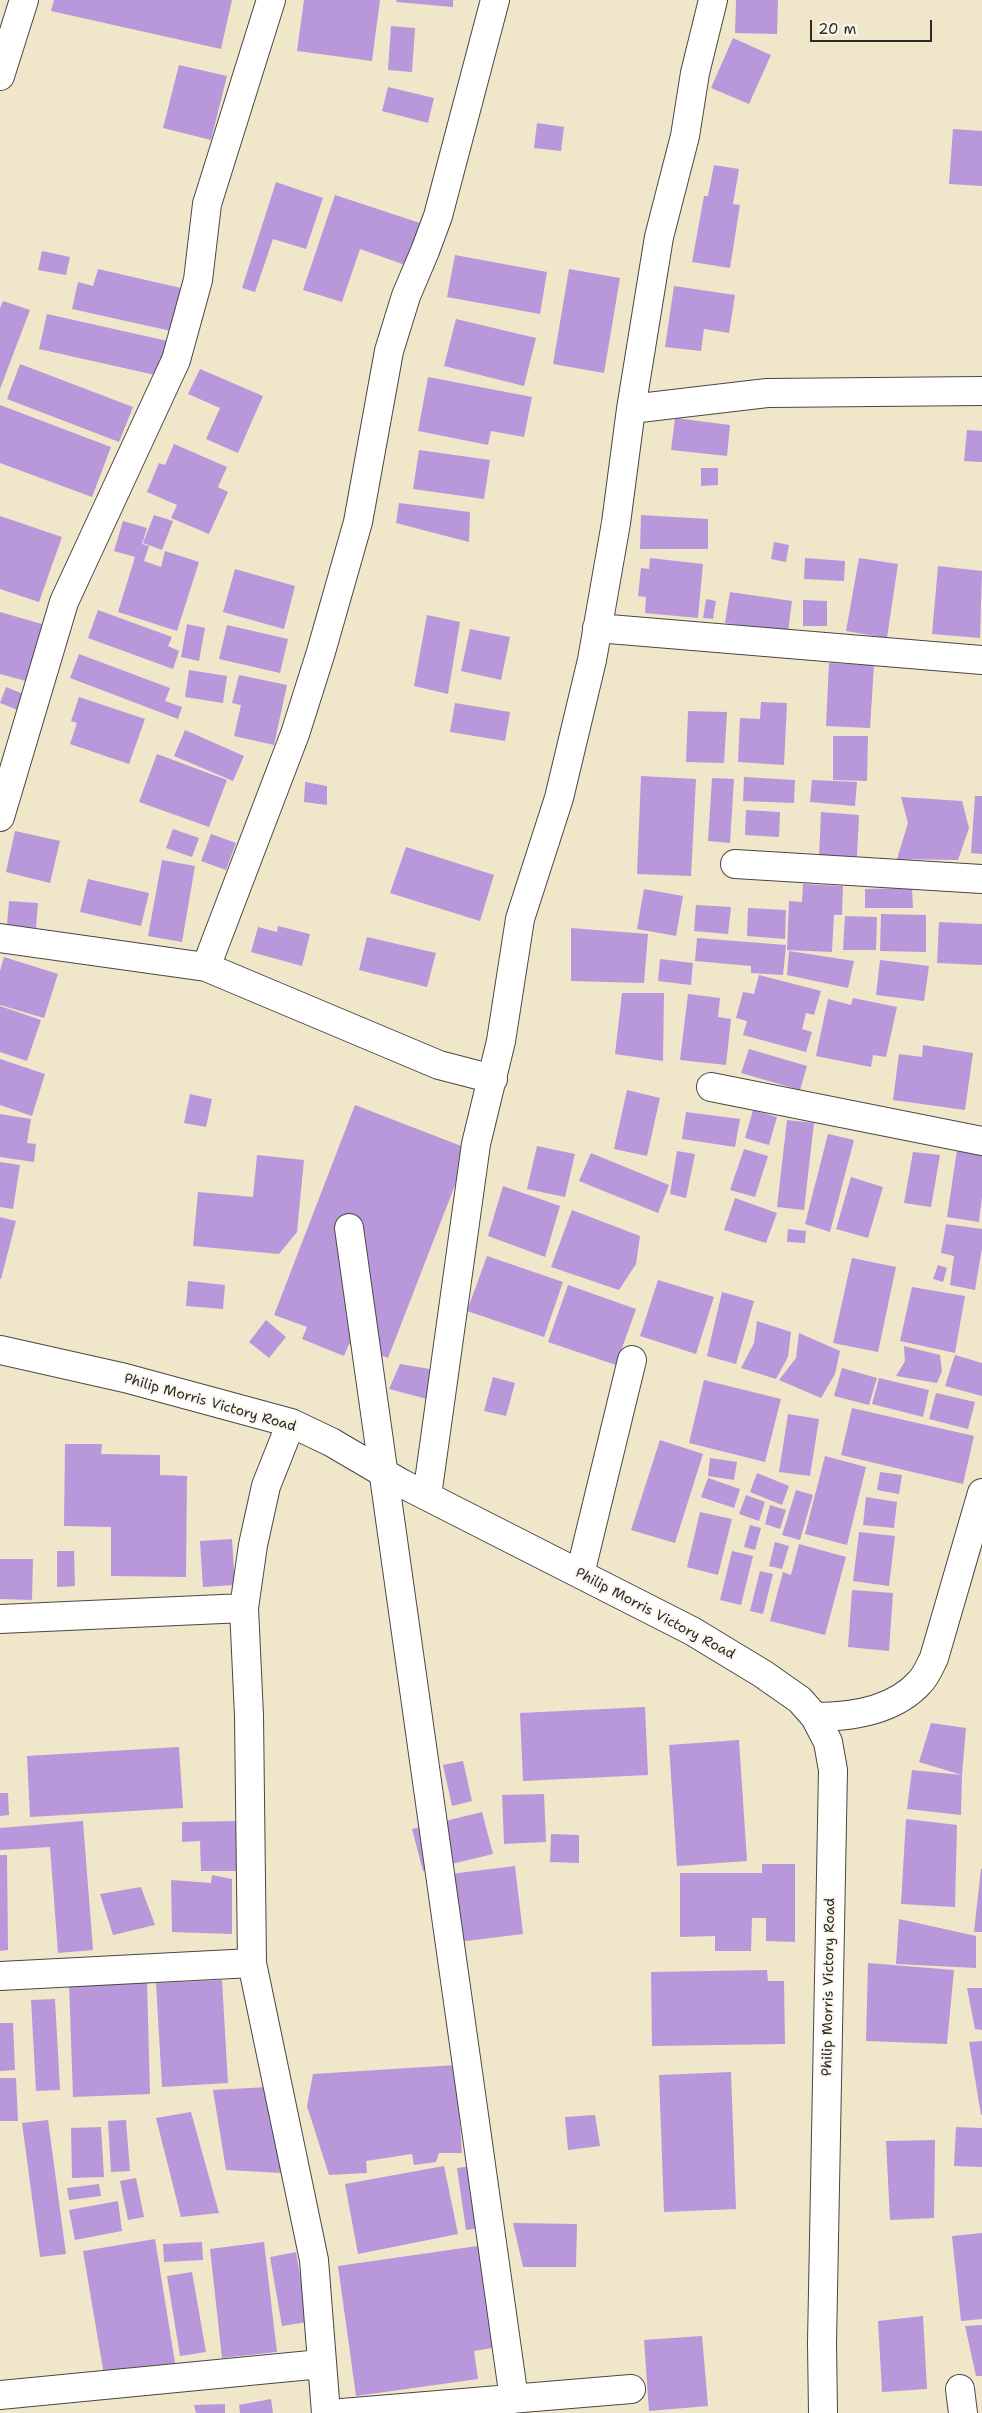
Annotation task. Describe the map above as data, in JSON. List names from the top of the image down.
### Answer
{
  "streets": {
    "street": ["Philip Morris Victory Road"]
  },
  "scale_bar": "20 m"
}
